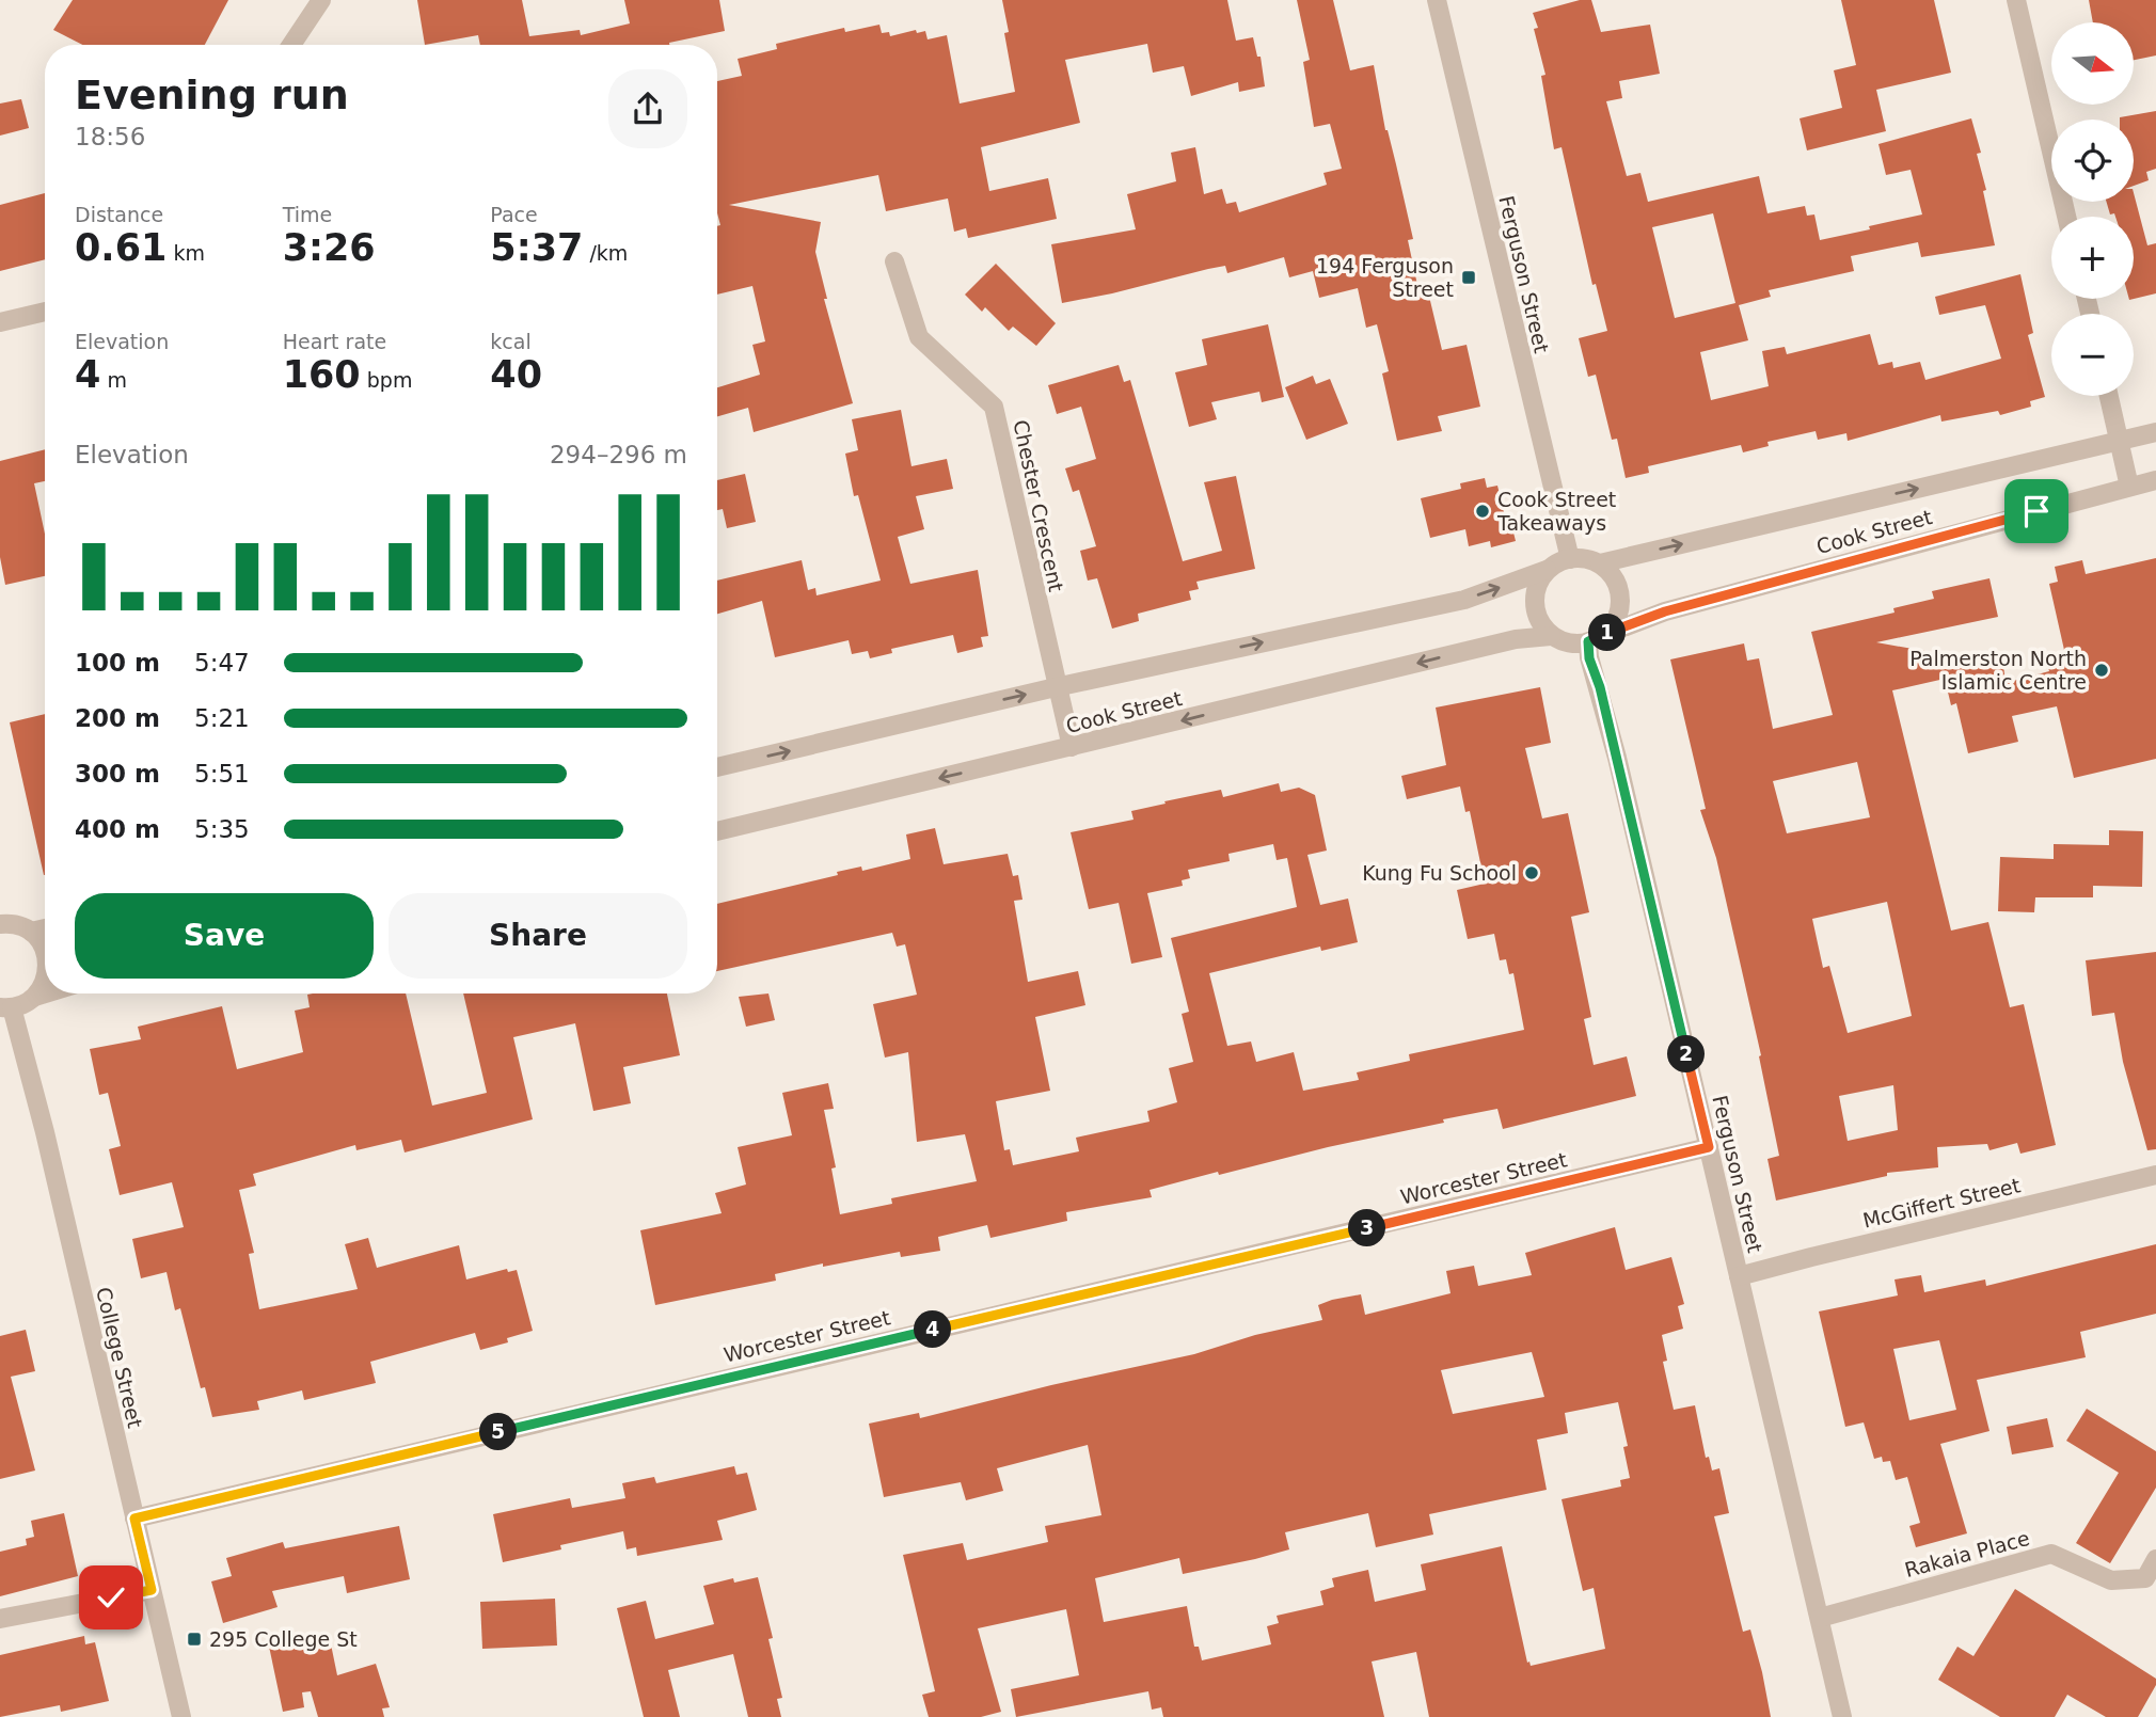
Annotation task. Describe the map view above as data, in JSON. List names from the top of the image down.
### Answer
{
  "streets": {
    "street": [
      "Ferguson Street",
      "Chester Crescent",
      "Cook Street",
      "Worcester Street",
      "McGiffert Street",
      "College Street",
      "Rakaia Place"
    ]
  },
  "crossings": [
    ["Ferguson Street", "Cook Street"],
    ["Ferguson Street", "Worcester Street"],
    ["Ferguson Street", "McGiffert Street"],
    ["Ferguson Street", "Rakaia Place"],
    ["Chester Crescent", "Cook Street"],
    ["Worcester Street", "College Street"]
  ],
  "places": {
    "transit": ["194 Ferguson Street", "295 College St"],
    "other": ["Cook Street Takeaways", "Palmerston North Islamic Centre", "Kung Fu School"]
  },
  "north": "right",
  "page": {
    "map_buttons": ["+", "−"],
    "heading": ["Evening run", "18:56"],
    "stats": [
      ["Distance", "0.61 km"],
      ["Time", "3:26"],
      ["Pace", "5:37 /km"],
      ["Elevation", "4 m"],
      ["Heart rate", "160 bpm"],
      ["kcal", "40"]
    ],
    "chart": ["Elevation", "294–296 m"],
    "pins": [
      "1",
      "2",
      "3",
      "4",
      "5"
    ],
    "list": [
      {
        "name": "100 m",
        "note": "5:47"
      },
      {
        "name": "200 m",
        "note": "5:21"
      },
      {
        "name": "300 m",
        "note": "5:51"
      },
      {
        "name": "400 m",
        "note": "5:35"
      }
    ],
    "buttons": ["Save", "Share"]
  }
}
